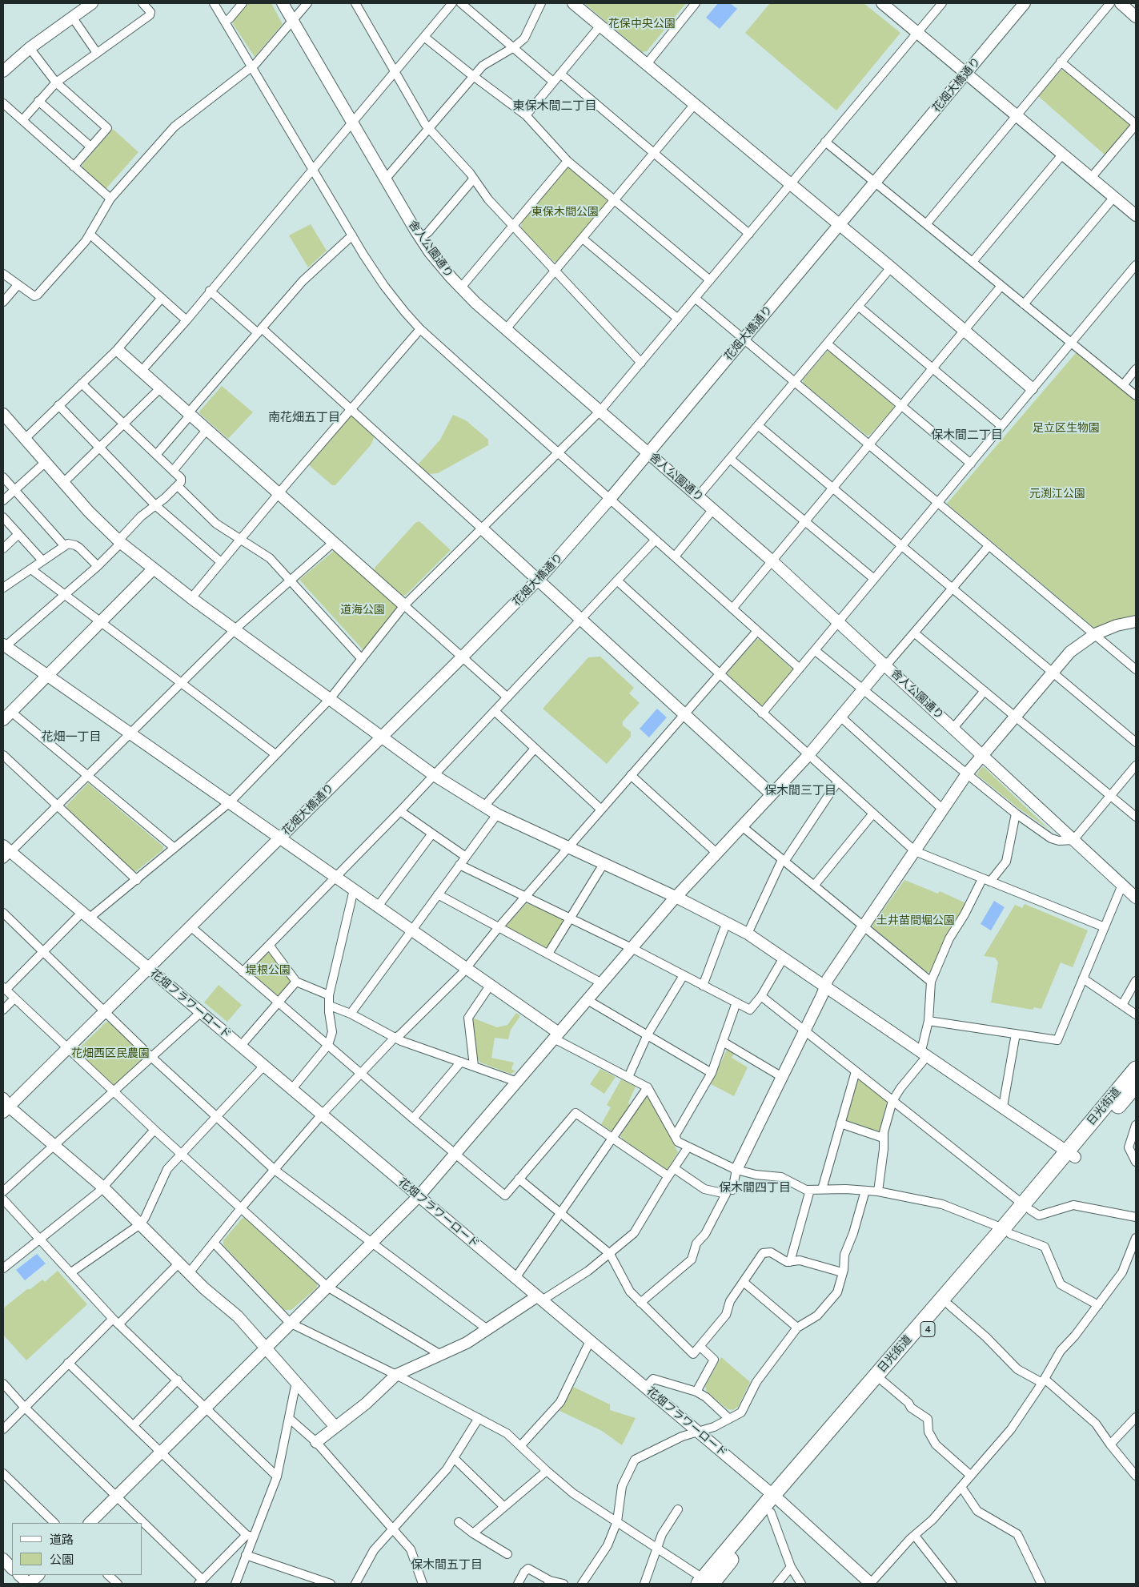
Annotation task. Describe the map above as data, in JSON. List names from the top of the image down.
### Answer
{
  "streets": {
    "highway": ["日光街道", "4"],
    "street": ["花畑大橋通り", "舎人公園通り", "花畑フラワーロード"]
  },
  "crossings": [
    ["花畑大橋通り", "舎人公園通り"],
    ["花畑大橋通り", "花畑フラワーロード"],
    ["花畑フラワーロード", "日光街道"]
  ],
  "districts": [
    "東保木間二丁目",
    "南花畑五丁目",
    "保木間二丁目",
    "花畑一丁目",
    "保木間三丁目",
    "保木間四丁目",
    "保木間五丁目"
  ],
  "parks": [
    "花保中央公園",
    "東保木間公園",
    "足立区生物園",
    "元渕江公園",
    "道海公園",
    "土井苗間堀公園",
    "堤根公園",
    "花畑西区民農園"
  ],
  "legend": ["道路", "公園"]
}
